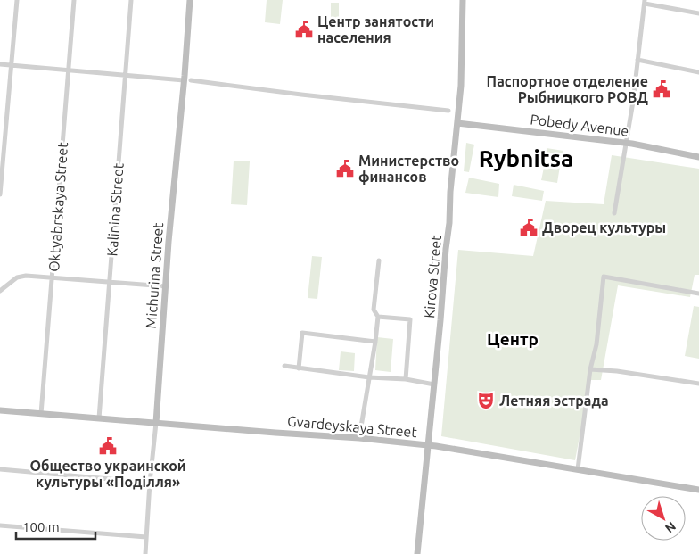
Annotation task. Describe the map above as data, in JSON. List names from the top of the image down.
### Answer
{
  "streets": {
    "street": [
      "Pobedy Avenue",
      "Oktyabrskaya Street",
      "Kalinina Street",
      "Michurina Street",
      "Kirova Street",
      "Gvardeyskaya Street"
    ]
  },
  "crossings": [
    ["Pobedy Avenue", "Kirova Street"],
    ["Oktyabrskaya Street", "Gvardeyskaya Street"],
    ["Kalinina Street", "Gvardeyskaya Street"],
    ["Michurina Street", "Gvardeyskaya Street"],
    ["Kirova Street", "Gvardeyskaya Street"]
  ],
  "districts": ["Rybnitsa", "Центр"],
  "places": {
    "public building": [
      "Центр занятости населения",
      "Паспортное отделение Рыбницкого РОВД",
      "Министерство финансов",
      "Дворец культуры",
      "Общество украинской культуры «Поділля»"
    ],
    "theatre": ["Летняя эстрада"]
  },
  "scale_bar": "100 m",
  "north": "bottom right"
}
